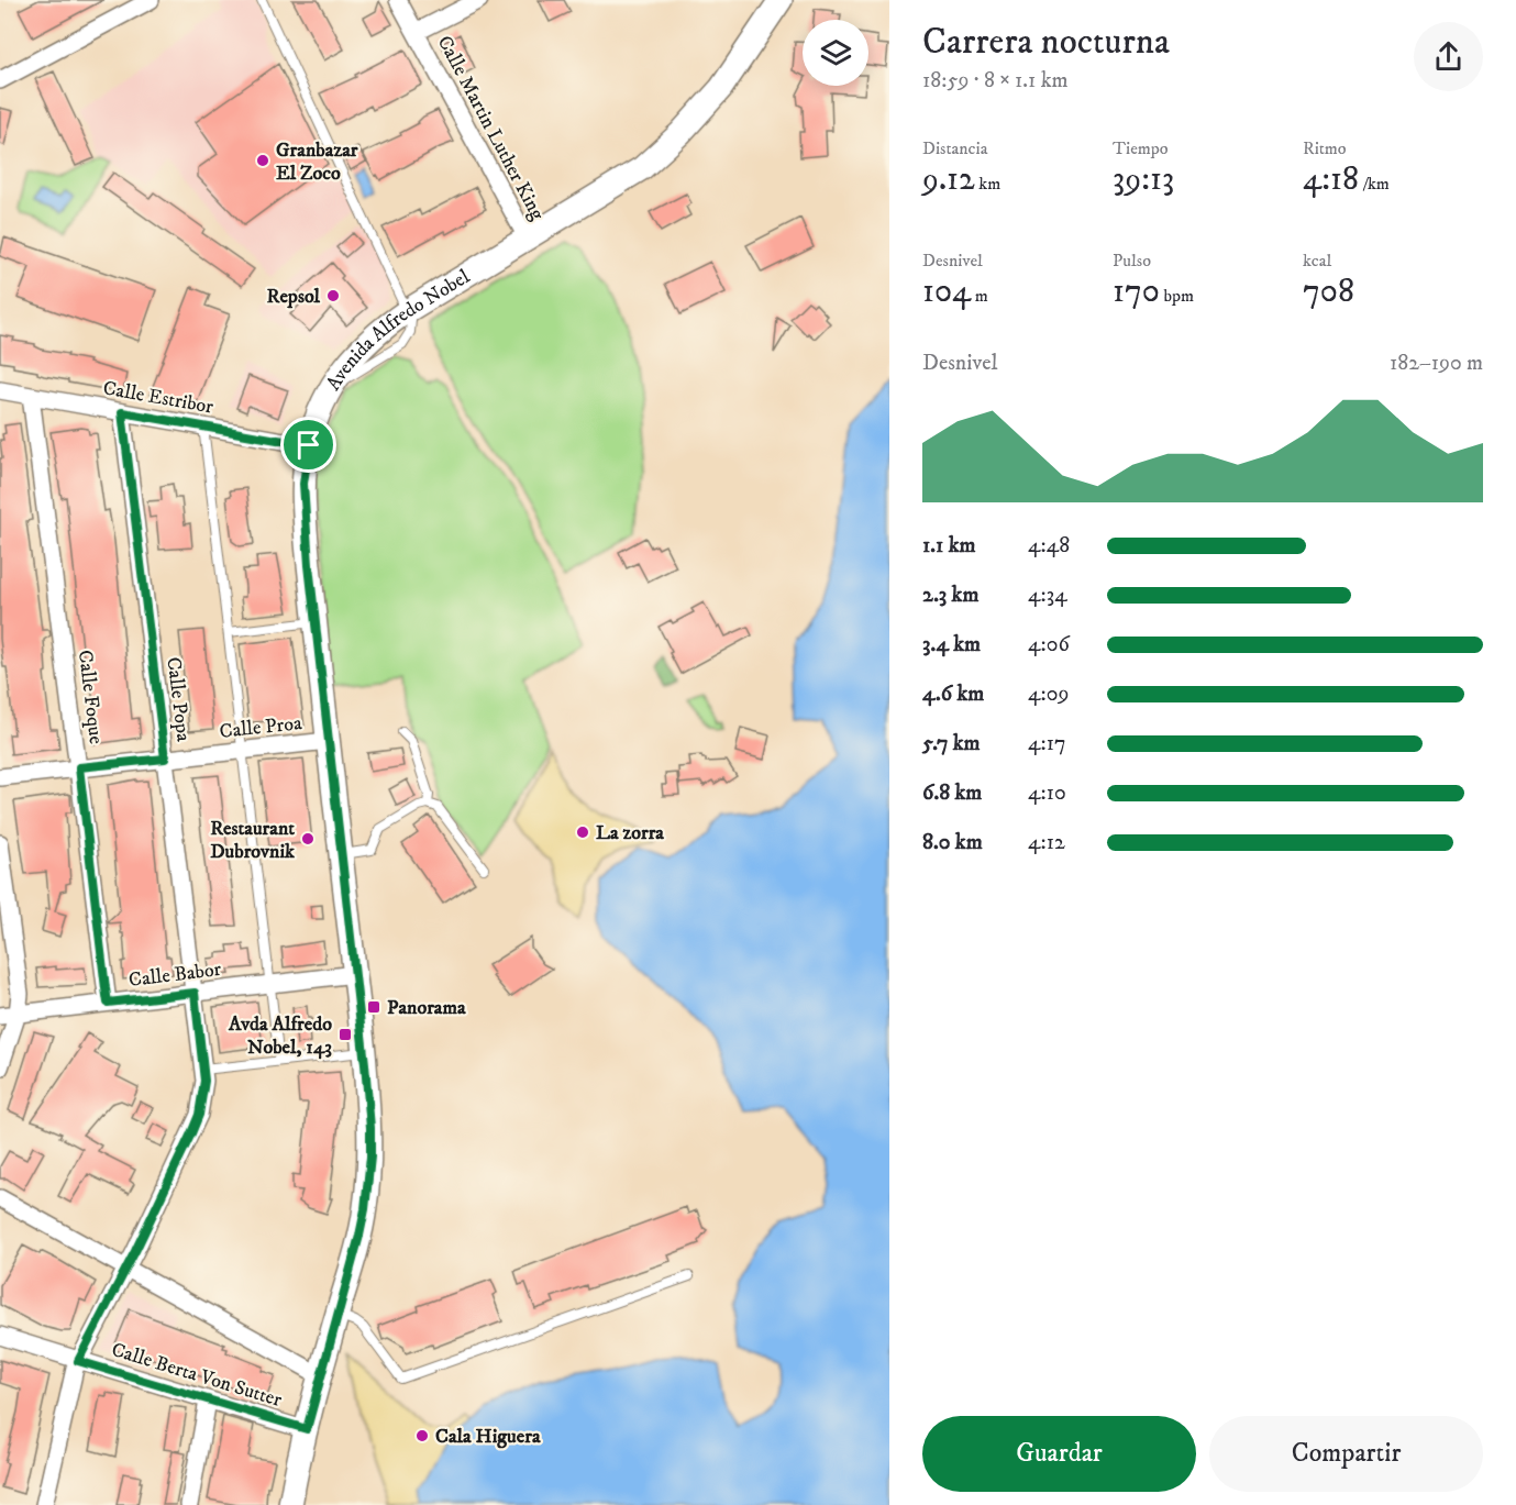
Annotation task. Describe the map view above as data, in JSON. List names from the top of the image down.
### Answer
{
  "streets": {
    "main road": ["Avenida Alfredo Nobel"],
    "street": [
      "Calle Martin Luther King",
      "Calle Estribor",
      "Calle Foque",
      "Calle Popa",
      "Calle Proa",
      "Calle Babor",
      "Calle Berta Von Sutter"
    ]
  },
  "crossings": [
    ["Calle Martin Luther King", "Avenida Alfredo Nobel"],
    ["Avenida Alfredo Nobel", "Calle Estribor"],
    ["Avenida Alfredo Nobel", "Calle Proa"],
    ["Avenida Alfredo Nobel", "Calle Babor"],
    ["Avenida Alfredo Nobel", "Calle Berta Von Sutter"],
    ["Calle Estribor", "Calle Foque"],
    ["Calle Estribor", "Calle Popa"],
    ["Calle Foque", "Calle Proa"],
    ["Calle Foque", "Calle Babor"],
    ["Calle Popa", "Calle Proa"],
    ["Calle Popa", "Calle Babor"],
    ["Calle Popa", "Calle Berta Von Sutter"]
  ],
  "places": {
    "other": [
      "Granbazar El Zoco",
      "Repsol",
      "La zorra",
      "Restaurant Dubrovnik",
      "Cala Higuera"
    ],
    "transit": ["Panorama", "Avda Alfredo Nobel, 143"]
  },
  "page": {
    "heading": ["Carrera nocturna", "18:59 · 8 × 1.1 km"],
    "stats": [
      ["Distancia", "9.12 km"],
      ["Tiempo", "39:13"],
      ["Ritmo", "4:18 /km"],
      ["Desnivel", "104 m"],
      ["Pulso", "170 bpm"],
      ["kcal", "708"]
    ],
    "chart": ["Desnivel", "182–190 m"],
    "list": [
      {
        "name": "1.1 km",
        "note": "4:48"
      },
      {
        "name": "2.3 km",
        "note": "4:34"
      },
      {
        "name": "3.4 km",
        "note": "4:06"
      },
      {
        "name": "4.6 km",
        "note": "4:09"
      },
      {
        "name": "5.7 km",
        "note": "4:17"
      },
      {
        "name": "6.8 km",
        "note": "4:10"
      },
      {
        "name": "8.0 km",
        "note": "4:12"
      }
    ],
    "buttons": ["Guardar", "Compartir"]
  }
}
